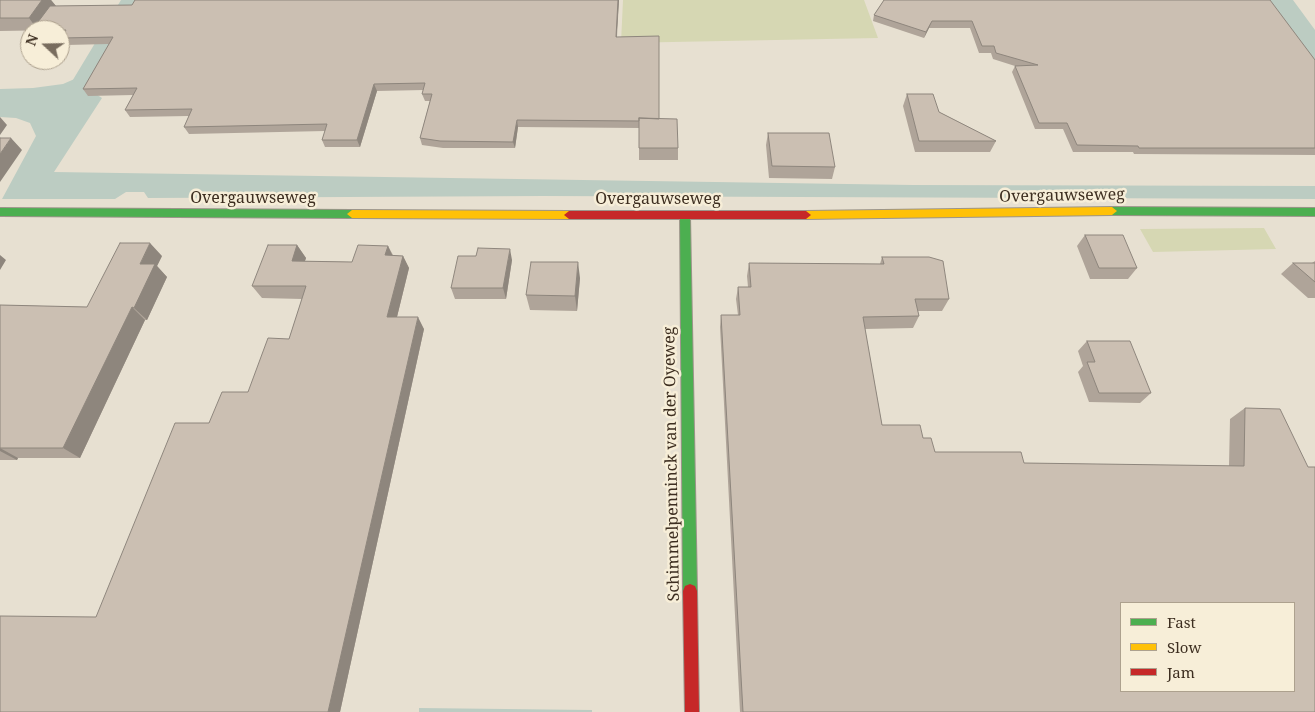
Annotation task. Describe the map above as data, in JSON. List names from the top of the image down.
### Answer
{
  "streets": {
    "street": ["Overgauwseweg", "Schimmelpenninck van der Oyeweg"]
  },
  "crossings": [
    ["Overgauwseweg", "Schimmelpenninck van der Oyeweg"]
  ],
  "legend": ["Fast", "Slow", "Jam"],
  "north": "left"
}
